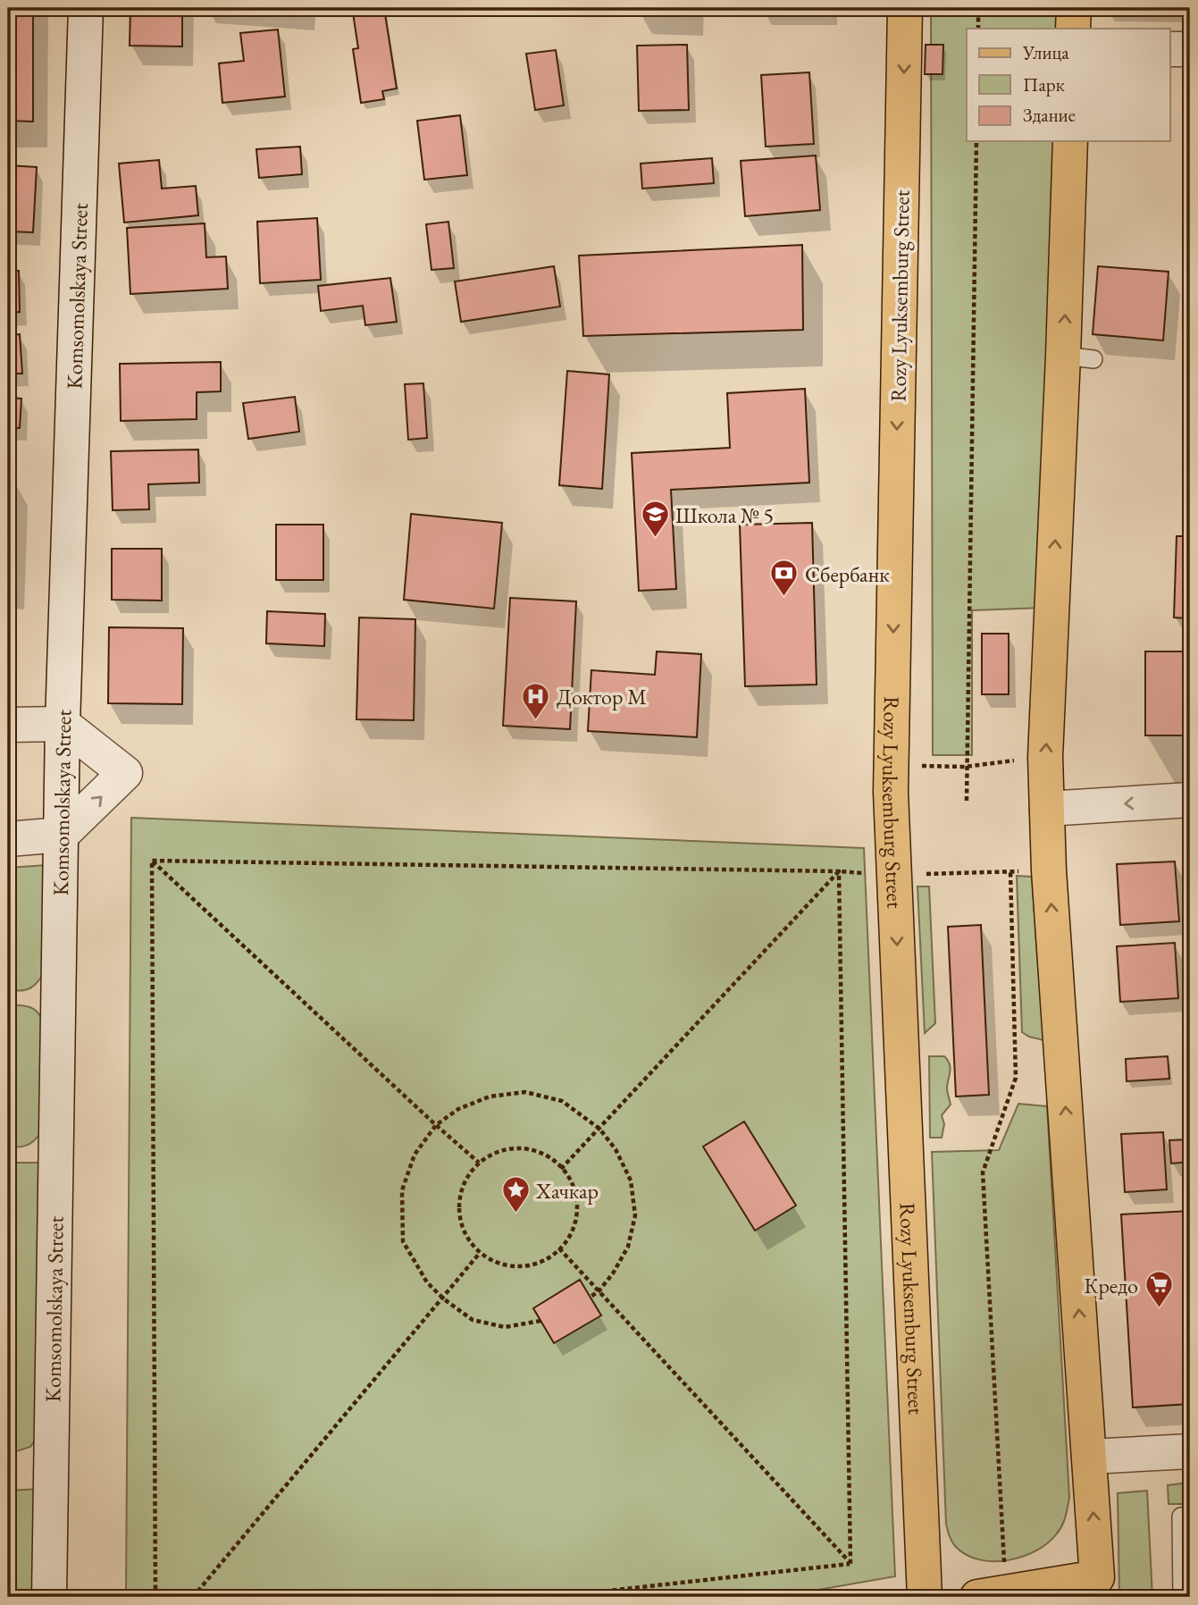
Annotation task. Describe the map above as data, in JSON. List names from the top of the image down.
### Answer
{
  "streets": {
    "main road": ["Komsomolskaya Street", "Rozy Lyuksemburg Street"]
  },
  "places": {
    "school or university": ["Школа № 5"],
    "bank": ["Сбербанк"],
    "hospital": ["Доктор М"],
    "place": ["Хачкар"],
    "supermarket": ["Кредо"]
  },
  "legend": ["Улица", "Парк", "Здание"]
}
